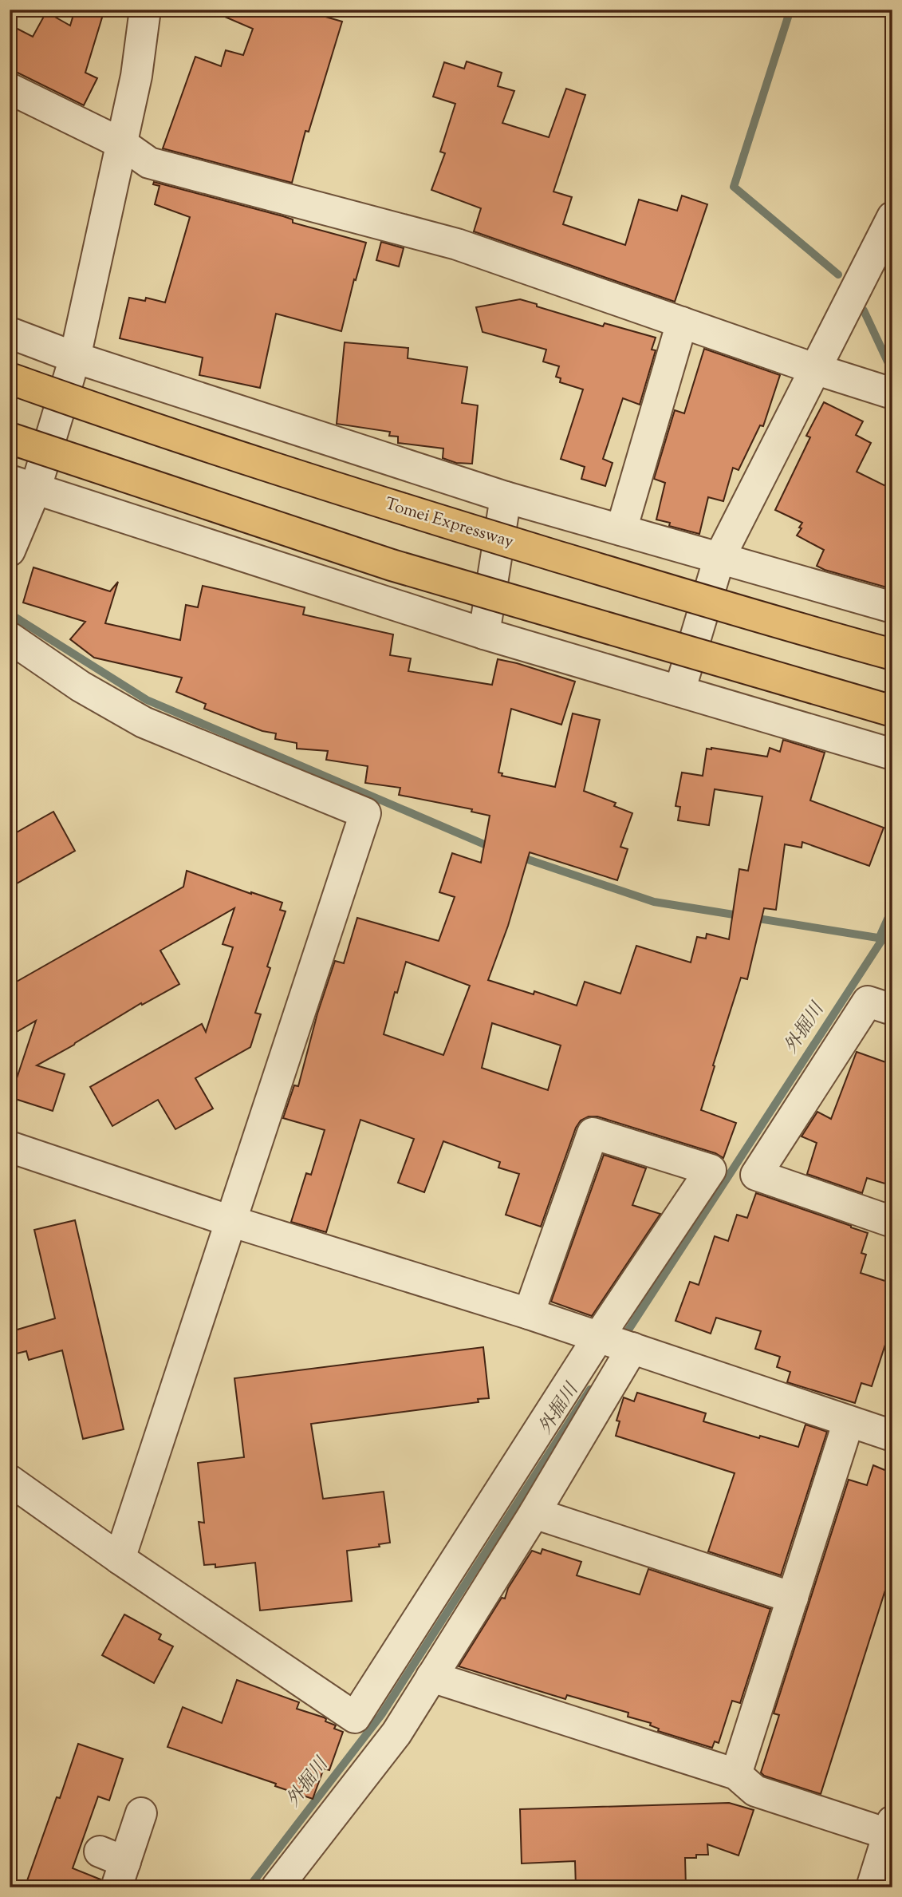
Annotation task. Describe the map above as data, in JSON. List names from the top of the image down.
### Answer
{
  "streets": {
    "highway": ["Tomei Expressway"]
  },
  "water": ["外掘川"]
}
